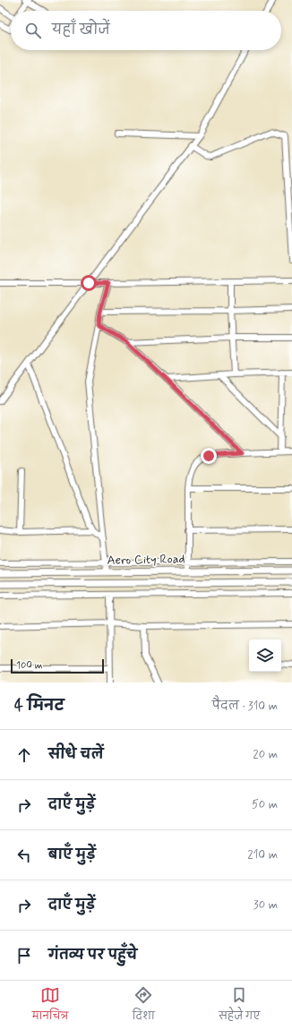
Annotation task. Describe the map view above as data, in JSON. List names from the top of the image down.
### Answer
{
  "streets": {
    "street": ["Aero City Road"]
  },
  "scale_bar": "100 m",
  "page": {
    "search": "यहाँ खोजें",
    "scale": "100 m",
    "heading": ["4 मिनट", "पैदल · 310 m"],
    "list": [
      ["सीधे चलें", "20 m"],
      ["दाएँ मुड़ें", "50 m"],
      ["बाएँ मुड़ें", "210 m"],
      ["दाएँ मुड़ें", "30 m"],
      "गंतव्य पर पहुँचे"
    ],
    "nav": ["मानचित्र", "दिशा", "सहेजे गए"]
  }
}
